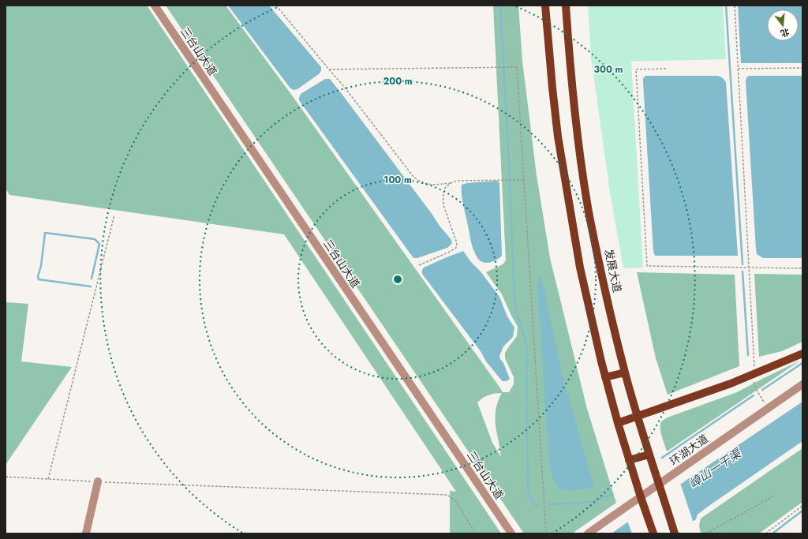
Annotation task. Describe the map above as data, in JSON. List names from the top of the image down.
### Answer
{
  "streets": {
    "main road": ["发展大道"],
    "street": ["三台山大道", "环湖大道"]
  },
  "crossings": [
    ["发展大道", "环湖大道"]
  ],
  "water": ["嶂山一干渠"],
  "north": "bottom",
  "rings": ["300 m", "200 m", "100 m"]
}
